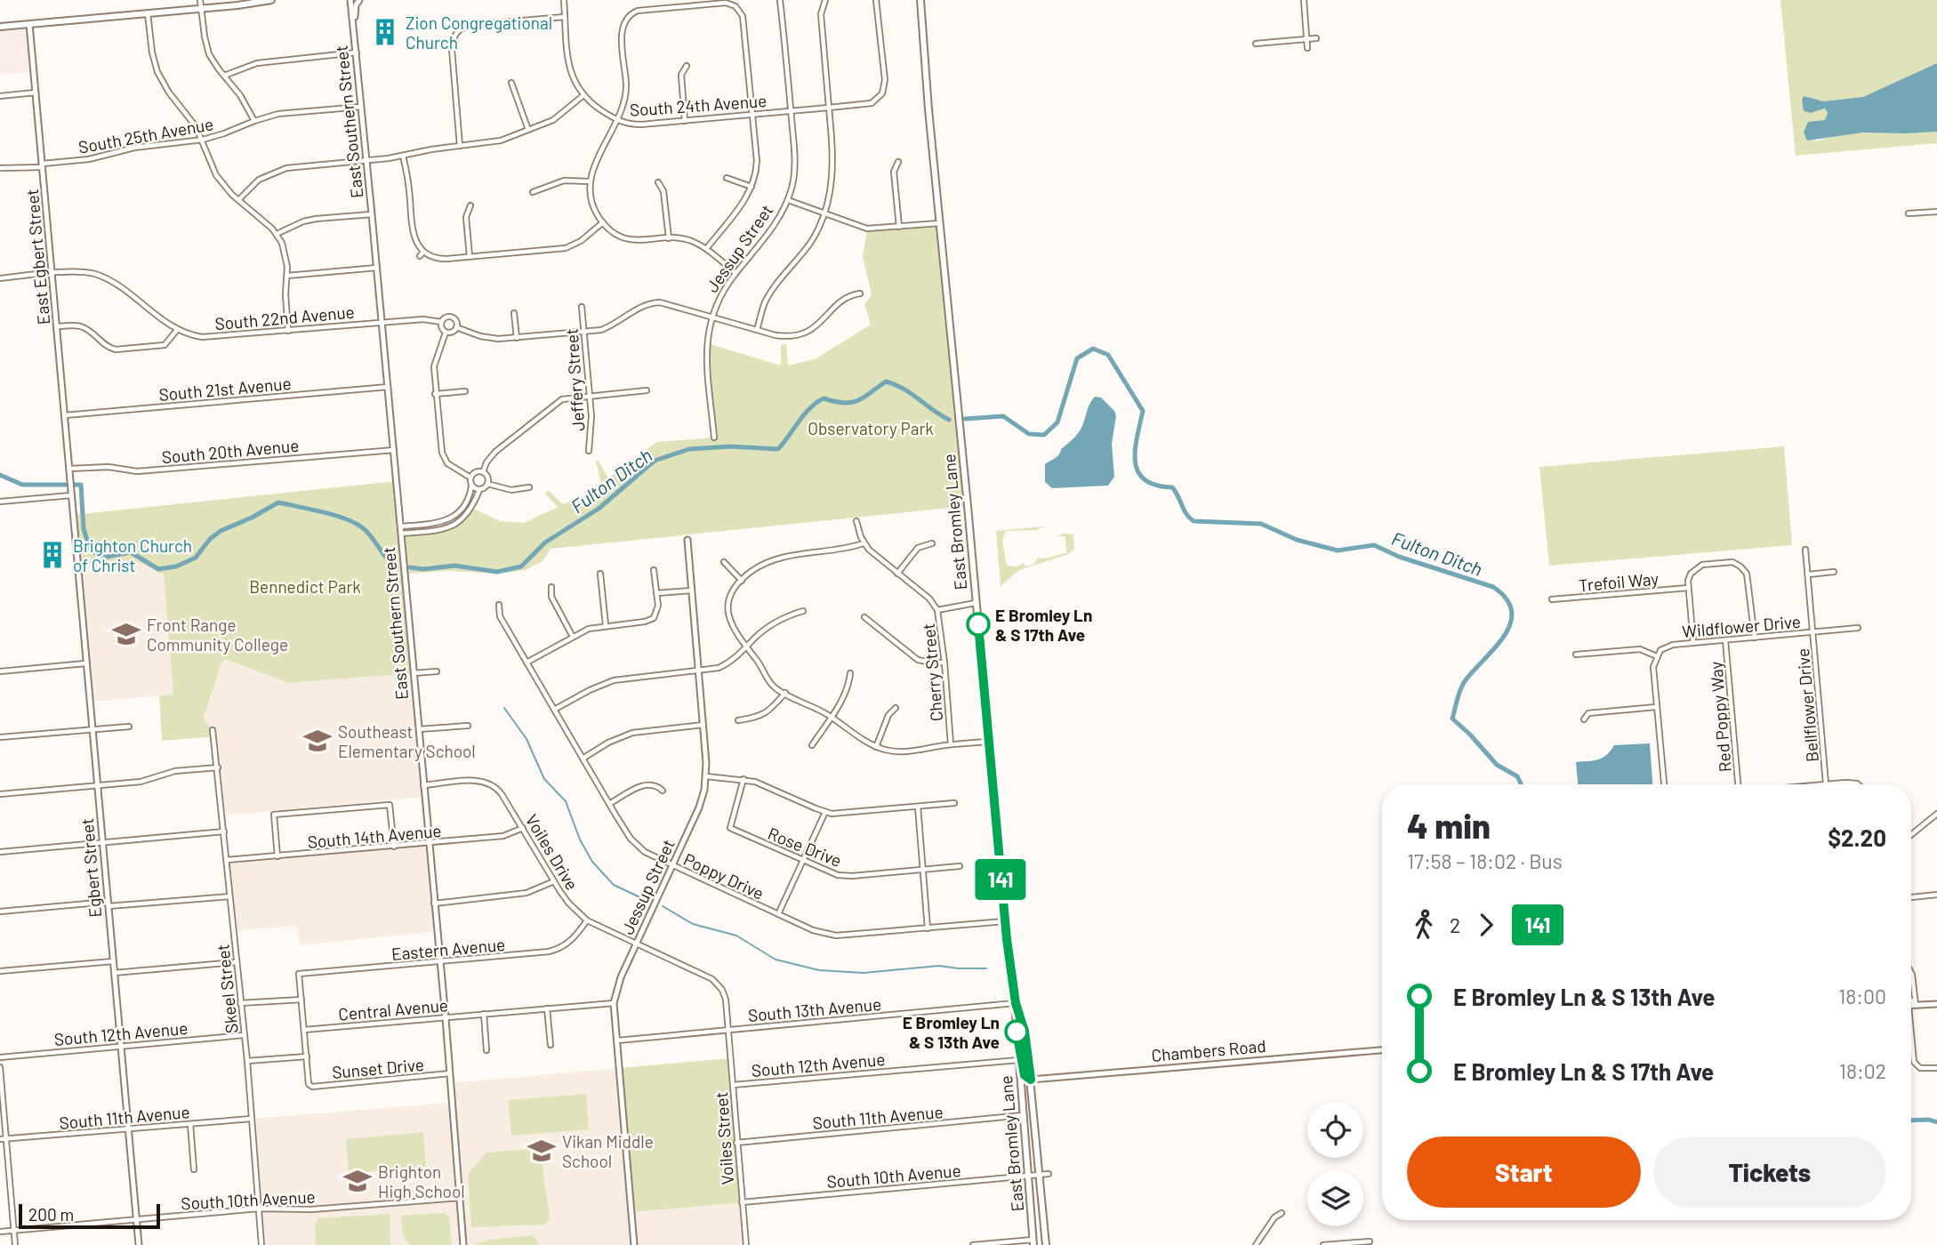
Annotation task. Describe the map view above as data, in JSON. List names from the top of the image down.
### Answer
{
  "streets": {
    "main road": ["East Bromley Lane"],
    "street": [
      "South 24th Avenue",
      "East Southern Street",
      "South 25th Avenue",
      "Jessup Street",
      "East Egbert Street",
      "South 22nd Avenue",
      "Jeffery Street",
      "South 21st Avenue",
      "South 20th Avenue",
      "Trefoil Way",
      "Wildflower Drive",
      "Cherry Street",
      "Bellflower Drive",
      "Red Poppy Way",
      "South 14th Avenue",
      "Rose Drive",
      "Voiles Drive",
      "Egbert Street",
      "Poppy Drive",
      "Eastern Avenue",
      "Skeel Street",
      "Central Avenue",
      "South 13th Avenue",
      "South 12th Avenue",
      "Chambers Road",
      "Sunset Drive",
      "South 11th Avenue",
      "Voiles Street",
      "South 10th Avenue"
    ]
  },
  "crossings": [
    ["South 24th Avenue", "Jessup Street"],
    ["East Southern Street", "South 25th Avenue"],
    ["East Southern Street", "South 22nd Avenue"],
    ["East Southern Street", "South 21st Avenue"],
    ["East Southern Street", "South 20th Avenue"],
    ["East Southern Street", "South 14th Avenue"],
    ["East Southern Street", "Voiles Drive"],
    ["East Southern Street", "Eastern Avenue"],
    ["East Southern Street", "Central Avenue"],
    ["East Southern Street", "Sunset Drive"],
    ["East Southern Street", "South 10th Avenue"],
    ["South 25th Avenue", "East Egbert Street"],
    ["Jessup Street", "Voiles Drive"],
    ["Jessup Street", "Poppy Drive"],
    ["Jessup Street", "Central Avenue"],
    ["Jessup Street", "South 13th Avenue"],
    ["East Egbert Street", "South 22nd Avenue"],
    ["East Egbert Street", "South 21st Avenue"],
    ["East Egbert Street", "South 20th Avenue"],
    ["East Egbert Street", "Egbert Street"],
    ["East Bromley Lane", "Poppy Drive"],
    ["East Bromley Lane", "South 13th Avenue"],
    ["East Bromley Lane", "South 12th Avenue"],
    ["East Bromley Lane", "Chambers Road"],
    ["East Bromley Lane", "South 11th Avenue"],
    ["East Bromley Lane", "South 10th Avenue"],
    ["Wildflower Drive", "Bellflower Drive"],
    ["Wildflower Drive", "Red Poppy Way"],
    ["South 14th Avenue", "Voiles Drive"],
    ["South 14th Avenue", "Skeel Street"],
    ["Voiles Drive", "Eastern Avenue"],
    ["Voiles Drive", "South 13th Avenue"],
    ["Voiles Drive", "Voiles Street"],
    ["Egbert Street", "South 12th Avenue"],
    ["Egbert Street", "South 11th Avenue"],
    ["Egbert Street", "South 10th Avenue"],
    ["Skeel Street", "South 12th Avenue"],
    ["Skeel Street", "Sunset Drive"],
    ["Skeel Street", "South 11th Avenue"],
    ["Skeel Street", "South 10th Avenue"],
    ["South 13th Avenue", "Voiles Street"],
    ["South 12th Avenue", "Voiles Street"],
    ["South 11th Avenue", "Voiles Street"],
    ["Voiles Street", "South 10th Avenue"]
  ],
  "water": ["Fulton Ditch"],
  "parks": ["Observatory Park", "Bennedict Park"],
  "places": {
    "building": ["Zion Congregational Church", "Brighton Church of Christ"],
    "other": ["E Bromley Ln & S 17th Ave", "E Bromley Ln & S 13th Ave"],
    "school or university": [
      "Front Range Community College",
      "Southeast Elementary School",
      "Vikan Middle School",
      "Brighton High School"
    ]
  },
  "lines": ["bus line 141"],
  "scale_bar": "200 m",
  "page": {
    "on_map": "141",
    "heading": ["4 min", "17:58 – 18:02 · Bus", "$2.20"],
    "legs": ["2", "141"],
    "list": [
      {
        "name": "E Bromley Ln & S 13th Ave",
        "value": "18:00"
      },
      {
        "name": "E Bromley Ln & S 17th Ave",
        "value": "18:02"
      }
    ],
    "buttons": ["Start", "Tickets"],
    "scale": "200 m"
  }
}
